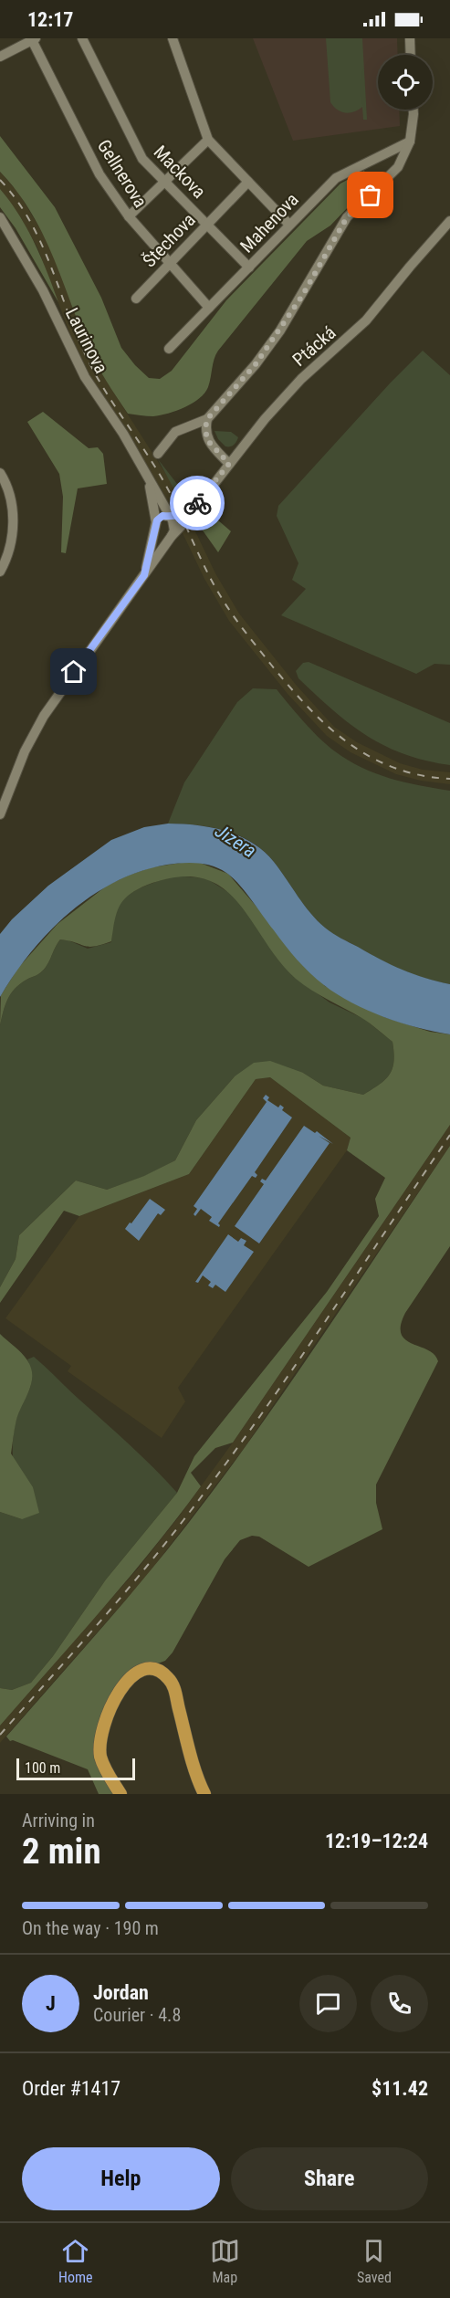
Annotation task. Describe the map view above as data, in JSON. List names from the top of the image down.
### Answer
{
  "streets": {
    "street": [
      "Mackova",
      "Gellnerova",
      "Mahenova",
      "Štechova",
      "Laurinova",
      "Ptácká"
    ]
  },
  "crossings": [
    ["Mackova", "Mahenova"],
    ["Mackova", "Štechova"],
    ["Gellnerova", "Mahenova"],
    ["Gellnerova", "Štechova"],
    ["Laurinova", "Ptácká"]
  ],
  "water": ["Jizera"],
  "scale_bar": "100 m",
  "page": {
    "status": "12:17",
    "scale": "100 m",
    "heading": ["2 min", "Arriving in", "12:19–12:24"],
    "panel": [
      "Jordan",
      "Courier · 4.8",
      "Order #1417",
      "$11.42"
    ],
    "bar": "On the way · 190 m",
    "round": "J",
    "buttons": ["Help", "Share"],
    "tabs": ["Home", "Map", "Saved"]
  }
}
